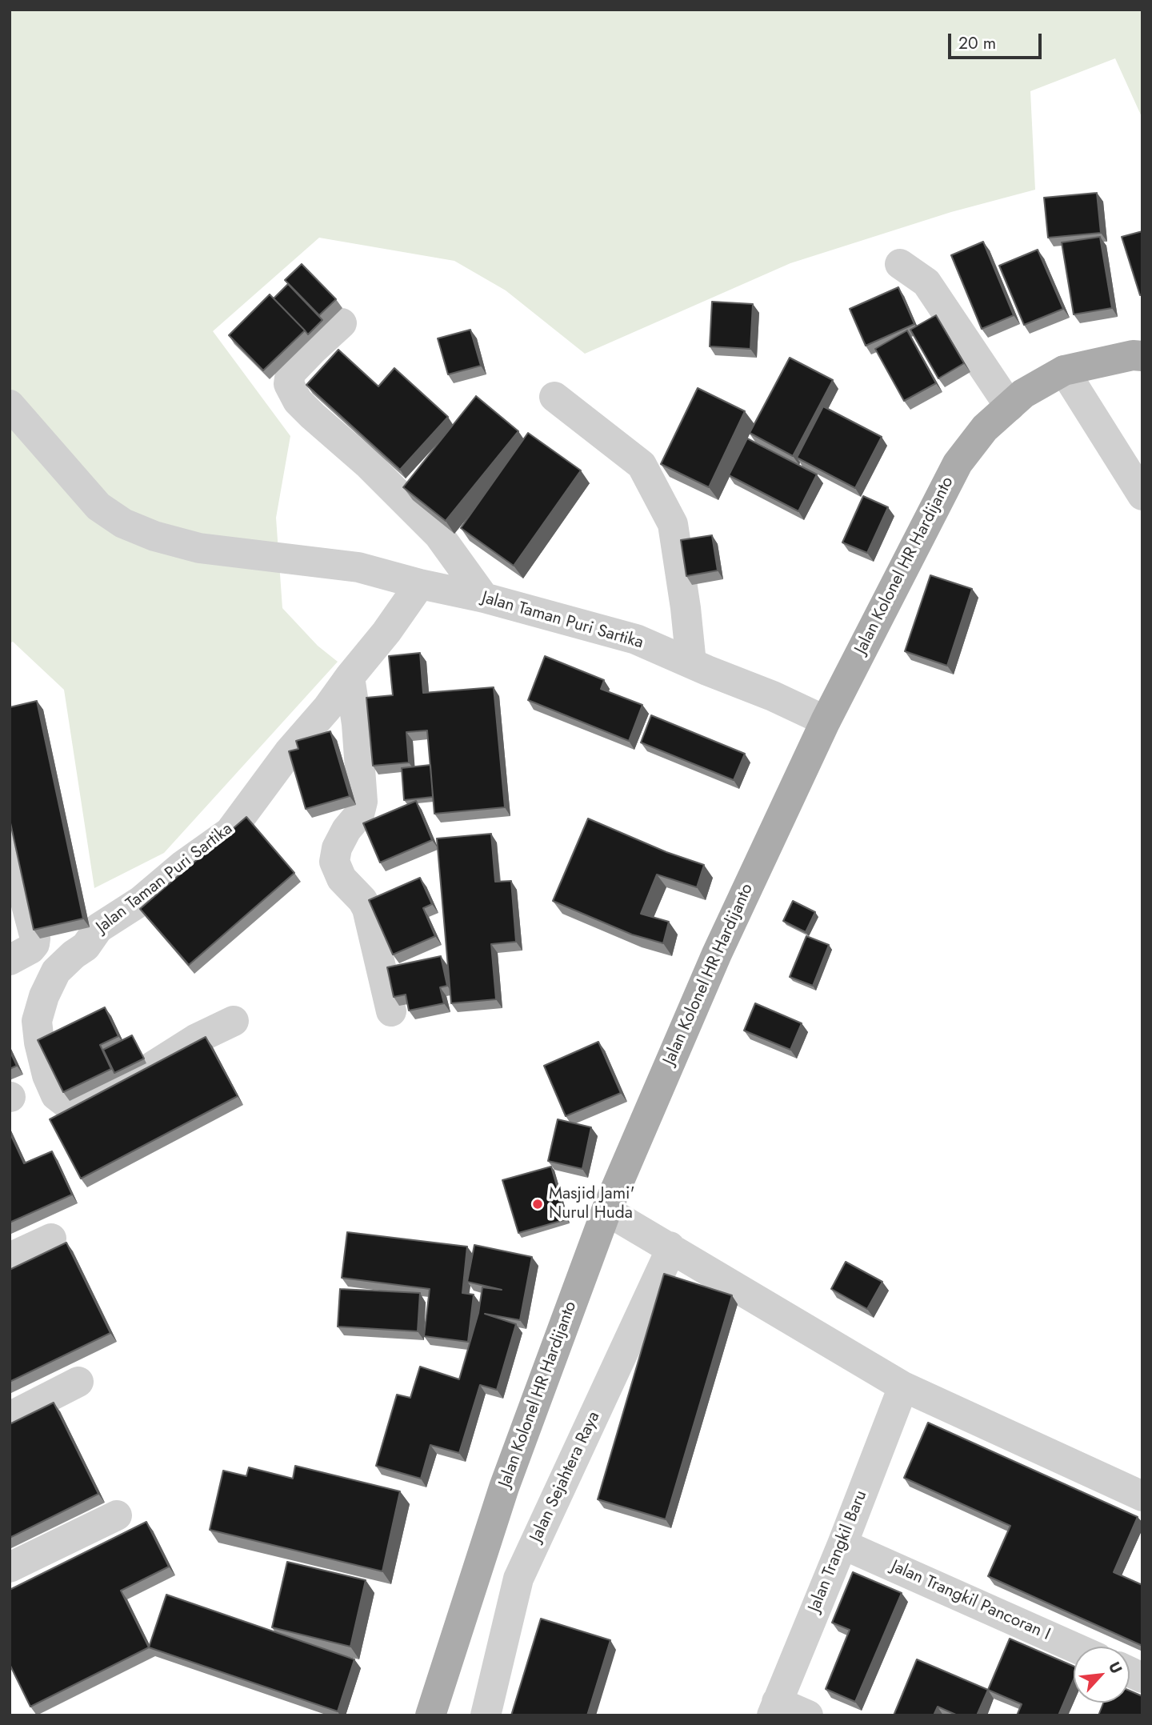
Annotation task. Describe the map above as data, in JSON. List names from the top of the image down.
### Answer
{
  "streets": {
    "main road": ["Jalan Kolonel HR Hardijanto"],
    "street": [
      "Jalan Taman Puri Sartika",
      "Jalan Sejahtera Raya",
      "Jalan Trangkil Baru",
      "Jalan Trangkil Pancoran I"
    ]
  },
  "crossings": [
    ["Jalan Kolonel HR Hardijanto", "Jalan Taman Puri Sartika"],
    ["Jalan Trangkil Baru", "Jalan Trangkil Pancoran I"]
  ],
  "places": ["Masjid Jami' Nurul Huda"],
  "scale_bar": "20 m",
  "north": "top right"
}
